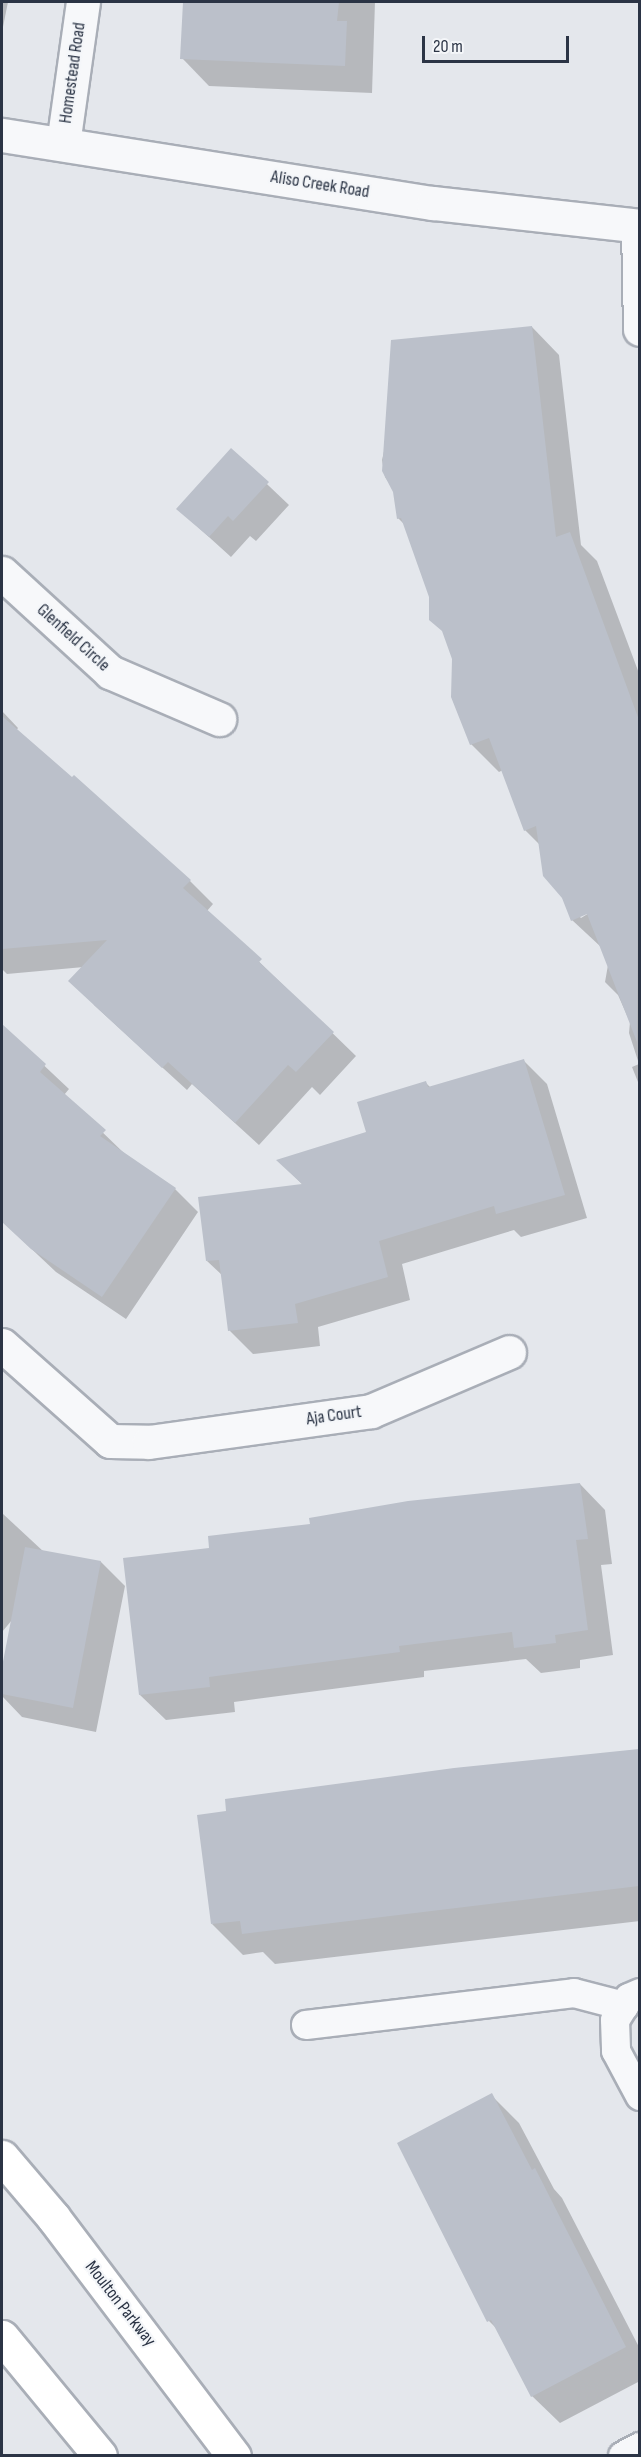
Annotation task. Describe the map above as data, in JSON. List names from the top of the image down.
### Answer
{
  "streets": {
    "main road": ["Moulton Parkway"],
    "street": [
      "Homestead Road",
      "Aliso Creek Road",
      "Glenfield Circle",
      "Aja Court"
    ]
  },
  "crossings": [
    ["Homestead Road", "Aliso Creek Road"]
  ],
  "scale_bar": "20 m"
}
